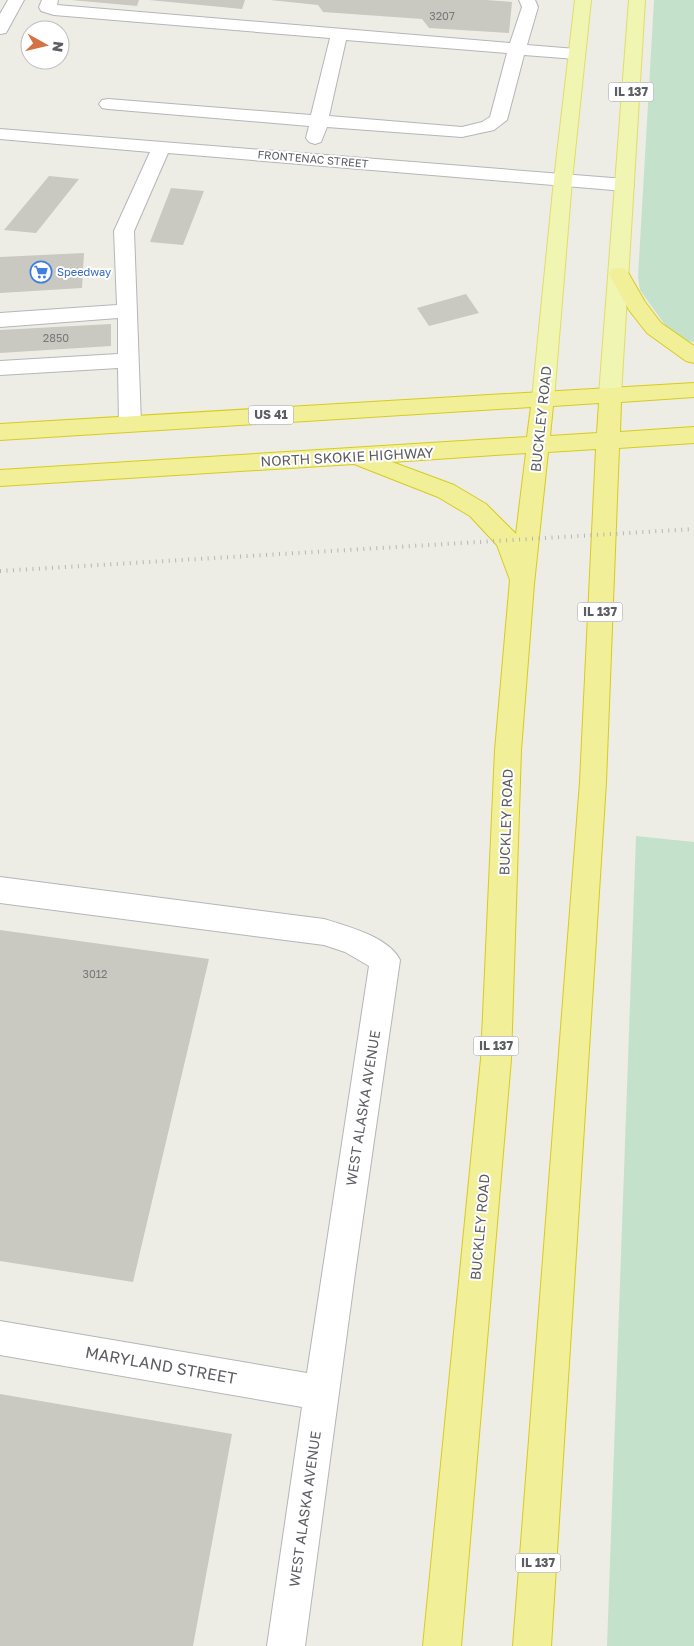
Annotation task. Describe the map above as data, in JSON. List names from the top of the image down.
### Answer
{
  "streets": {
    "highway": [
      "IL 137",
      "US 41",
      "BUCKLEY ROAD",
      "NORTH SKOKIE HIGHWAY"
    ],
    "street": ["FRONTENAC STREET", "WEST ALASKA AVENUE", "MARYLAND STREET"]
  },
  "crossings": [
    ["IL 137", "FRONTENAC STREET"],
    ["IL 137", "US 41"],
    ["IL 137", "NORTH SKOKIE HIGHWAY"],
    ["FRONTENAC STREET", "BUCKLEY ROAD"],
    ["US 41", "BUCKLEY ROAD"],
    ["BUCKLEY ROAD", "NORTH SKOKIE HIGHWAY"],
    ["WEST ALASKA AVENUE", "MARYLAND STREET"]
  ],
  "places": {
    "supermarket": ["Speedway"]
  },
  "house_numbers": ["3207", "2850", "3012"],
  "north": "right"
}
